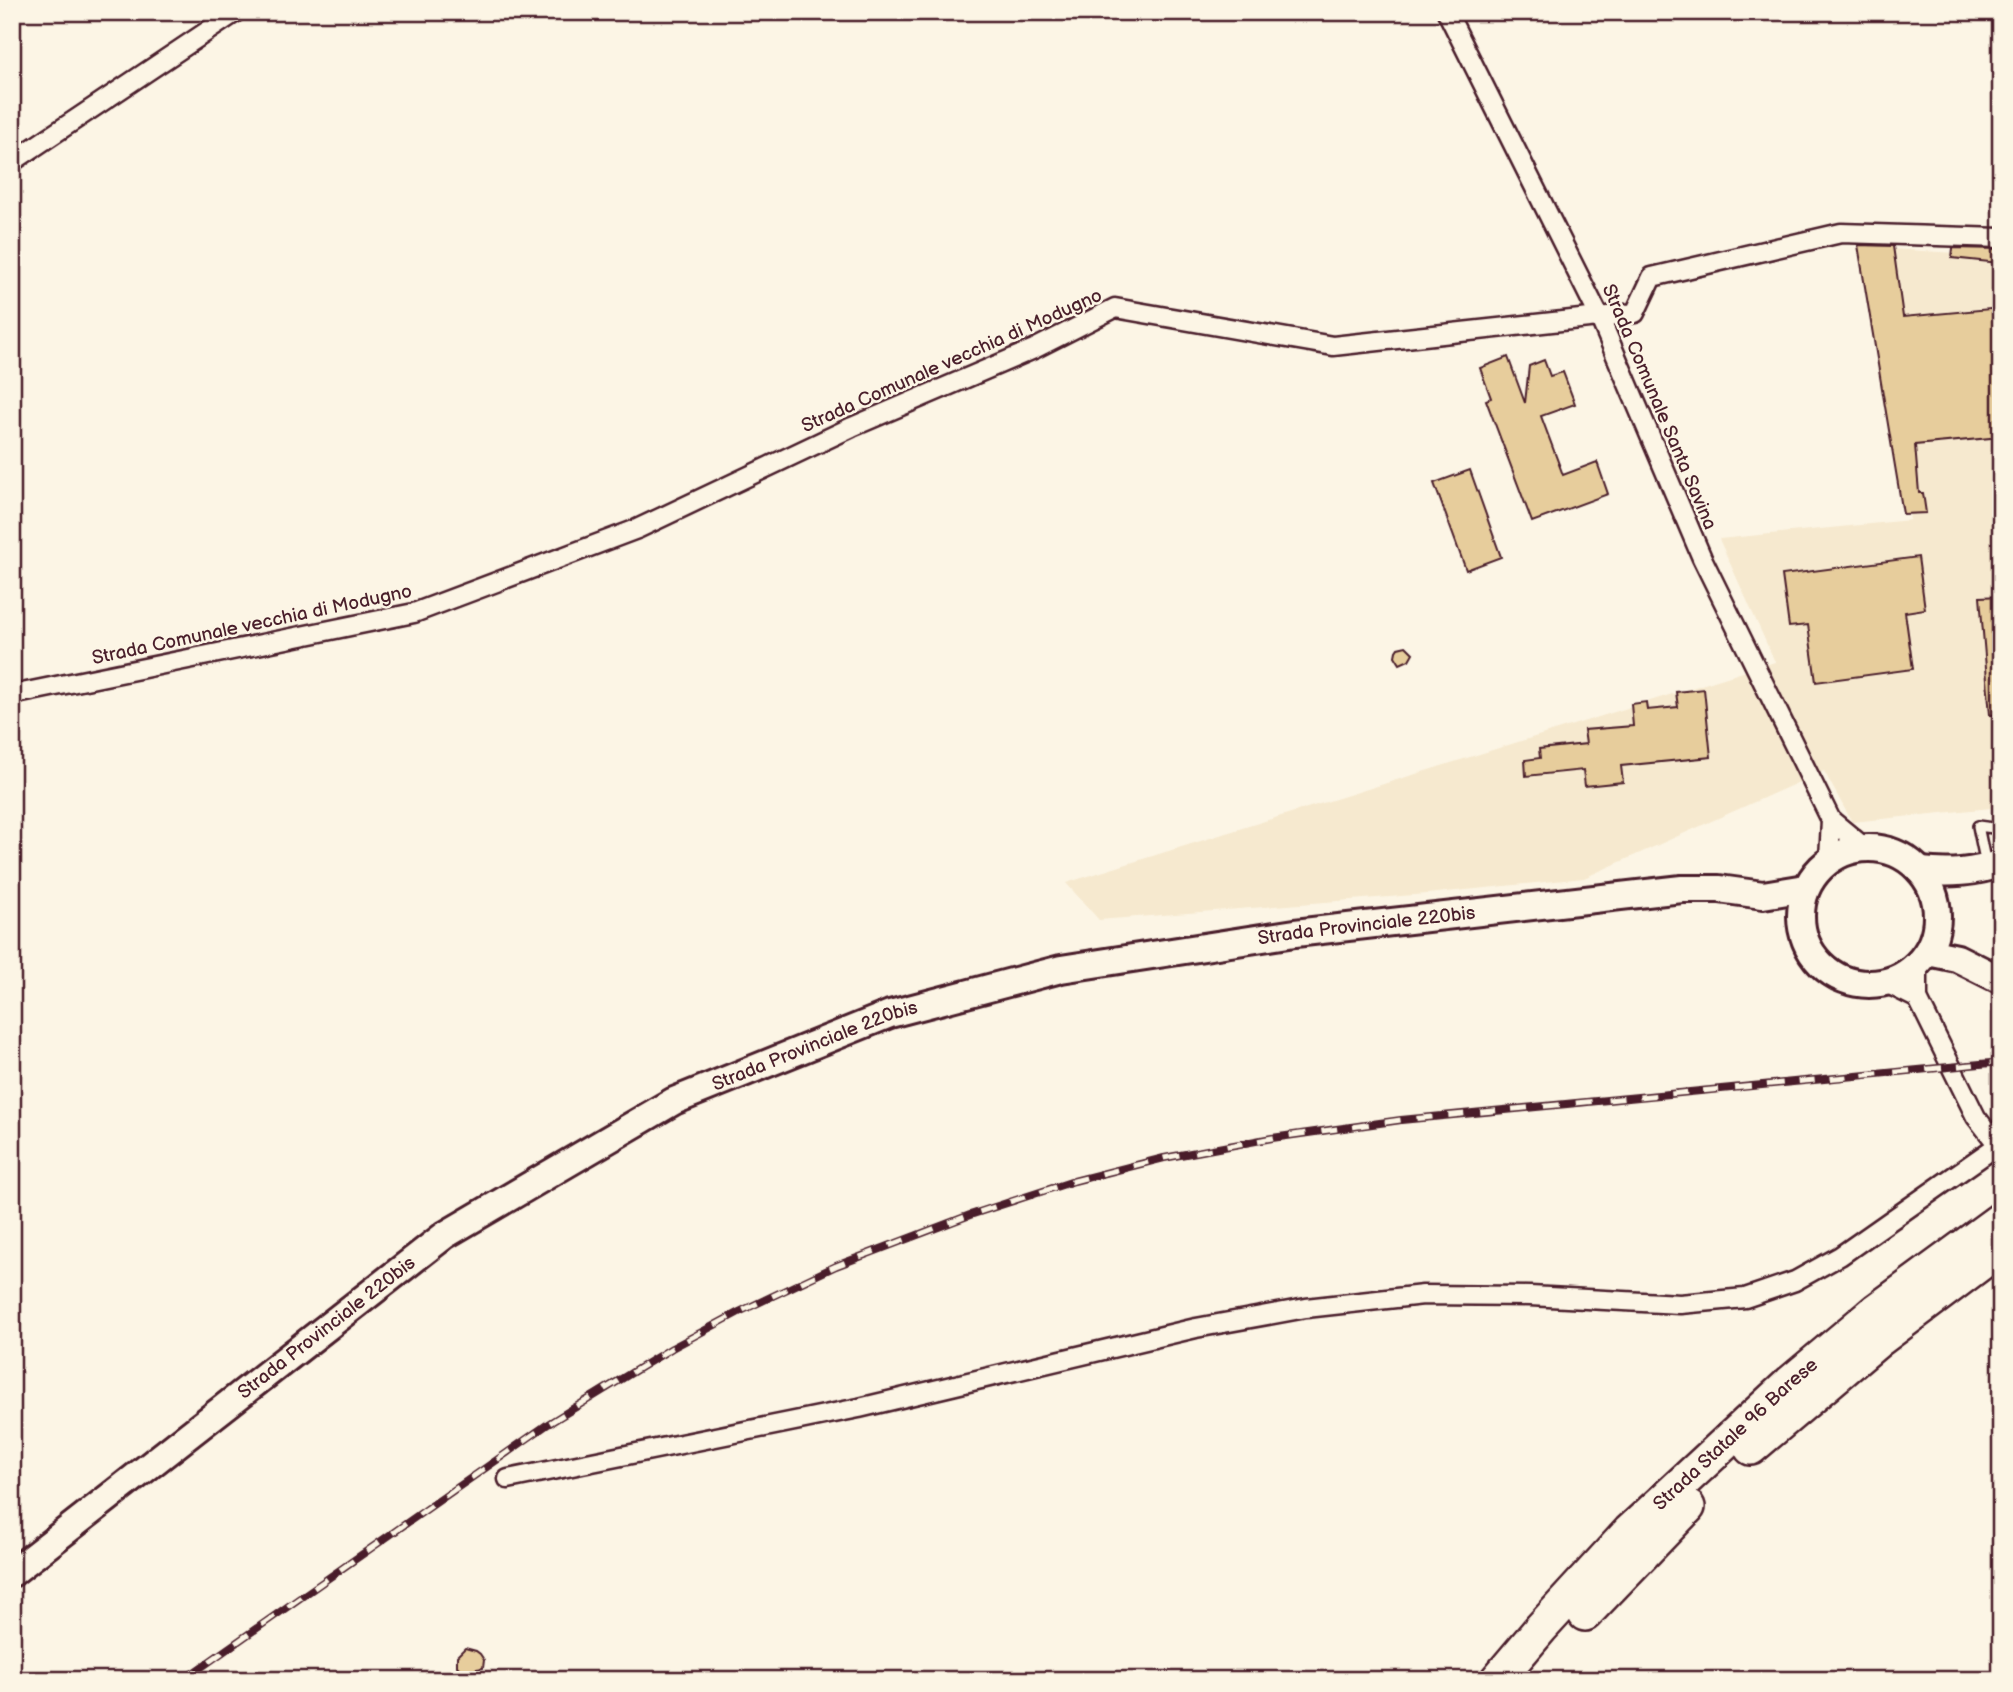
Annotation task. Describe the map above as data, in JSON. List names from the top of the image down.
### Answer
{
  "streets": {
    "highway": ["Strada Statale 96 Barese"],
    "street": ["Strada Comunale vecchia di Modugno", "Strada Comunale Santa Savina", "Strada Provinciale 220bis"]
  },
  "crossings": [
    ["Strada Comunale vecchia di Modugno", "Strada Comunale Santa Savina"],
    ["Strada Comunale Santa Savina", "Strada Provinciale 220bis"]
  ]
}
